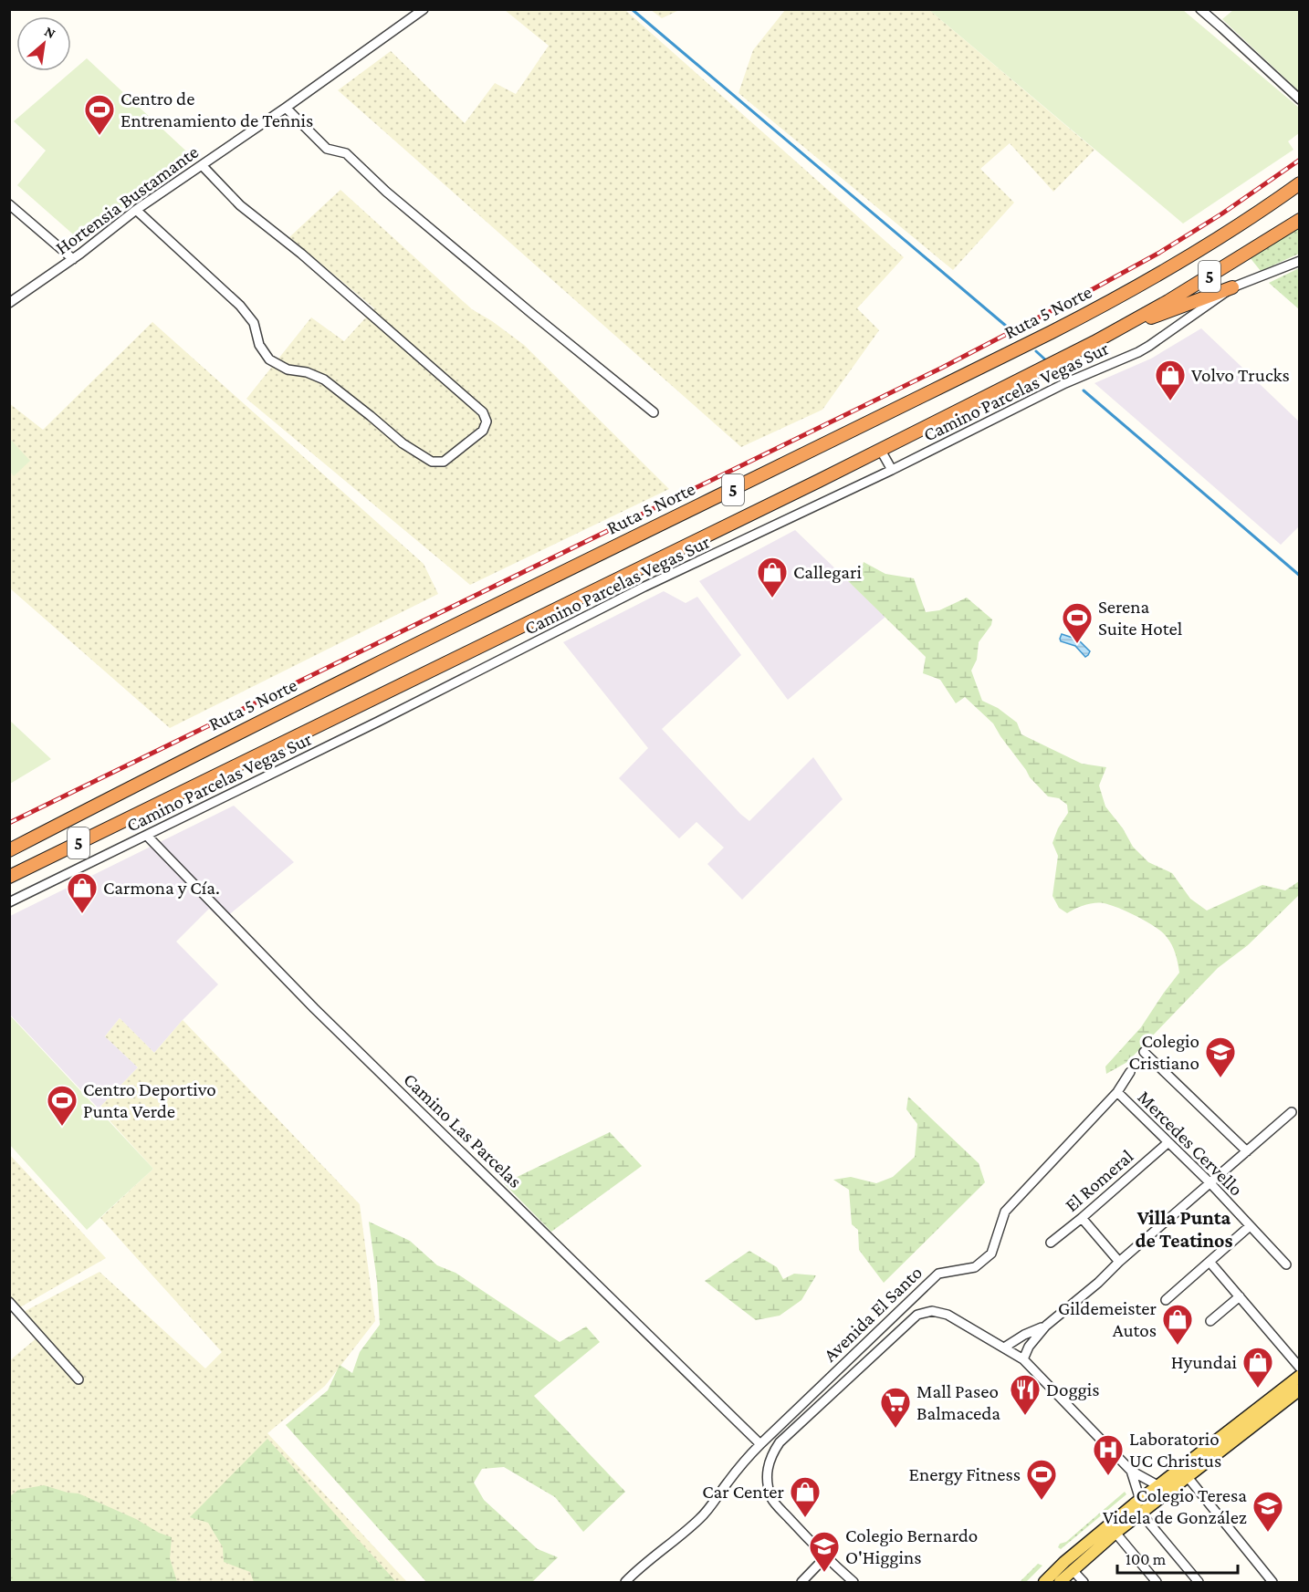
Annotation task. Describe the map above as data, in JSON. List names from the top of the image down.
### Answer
{
  "streets": {
    "highway": ["5", "Ruta 5 Norte"],
    "street": [
      "Hortensia Bustamante",
      "Camino Parcelas Vegas Sur",
      "Camino Las Parcelas",
      "Mercedes Cervello",
      "El Romeral",
      "Avenida El Santo"
    ]
  },
  "crossings": [
    ["Camino Parcelas Vegas Sur", "Camino Las Parcelas"],
    ["Camino Las Parcelas", "Avenida El Santo"],
    ["Mercedes Cervello", "El Romeral"],
    ["Mercedes Cervello", "Avenida El Santo"]
  ],
  "districts": ["Villa Punta de Teatinos"],
  "places": {
    "sports": [
      "Centro de Entrenamiento de Tennis",
      "Serena Suite Hotel",
      "Centro Deportivo Punta Verde",
      "Energy Fitness"
    ],
    "shop": [
      "Volvo Trucks",
      "Callegari",
      "Carmona y Cía.",
      "Gildemeister Autos",
      "Hyundai",
      "Car Center"
    ],
    "school or university": ["Colegio Cristiano", "Colegio Teresa Videla de González", "Colegio Bernardo O'Higgins"],
    "restaurant": ["Doggis"],
    "supermarket": ["Mall Paseo Balmaceda"],
    "hospital": ["Laboratorio UC Christus"]
  },
  "scale_bar": "100 m",
  "north": "top right"
}
